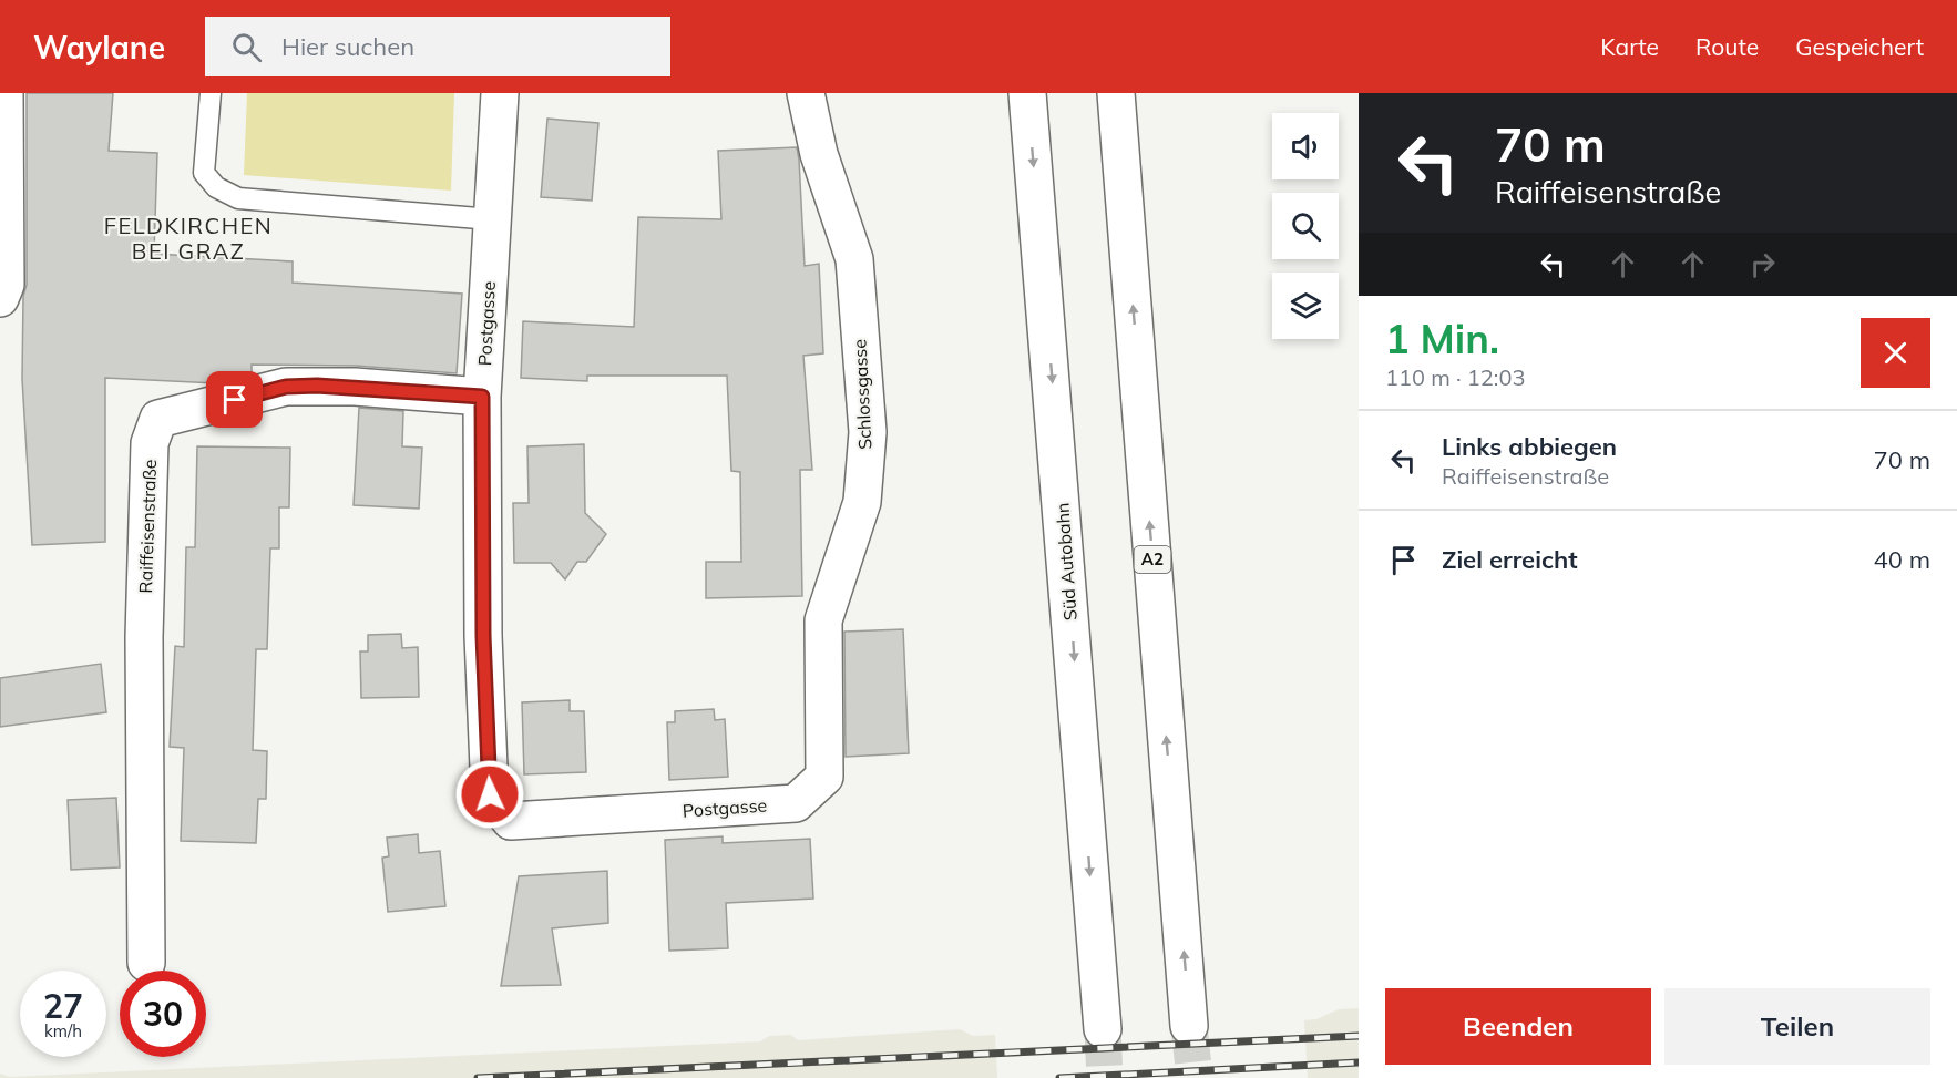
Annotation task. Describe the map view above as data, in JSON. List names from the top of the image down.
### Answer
{
  "streets": {
    "main road": [
      "Postgasse",
      "Schlossgasse",
      "Raiffeisenstraße",
      "A2",
      "Süd Autobahn"
    ]
  },
  "crossings": [
    ["Postgasse", "Schlossgasse"],
    ["Postgasse", "Raiffeisenstraße"]
  ],
  "districts": ["FELDKIRCHEN BEI GRAZ"],
  "page": {
    "header": "Waylane",
    "search": "Hier suchen",
    "nav": ["Karte", "Route", "Gespeichert"],
    "turn": ["70 m", "Raiffeisenstraße"],
    "heading": ["1 Min.", "110 m · 12:03"],
    "list": [
      {
        "name": "Links abbiegen",
        "note": "Raiffeisenstraße",
        "value": "70 m"
      },
      {
        "name": "Ziel erreicht",
        "value": "40 m"
      }
    ],
    "speed": "27 km/h",
    "limit": "30",
    "buttons": ["Beenden", "Teilen"]
  }
}
